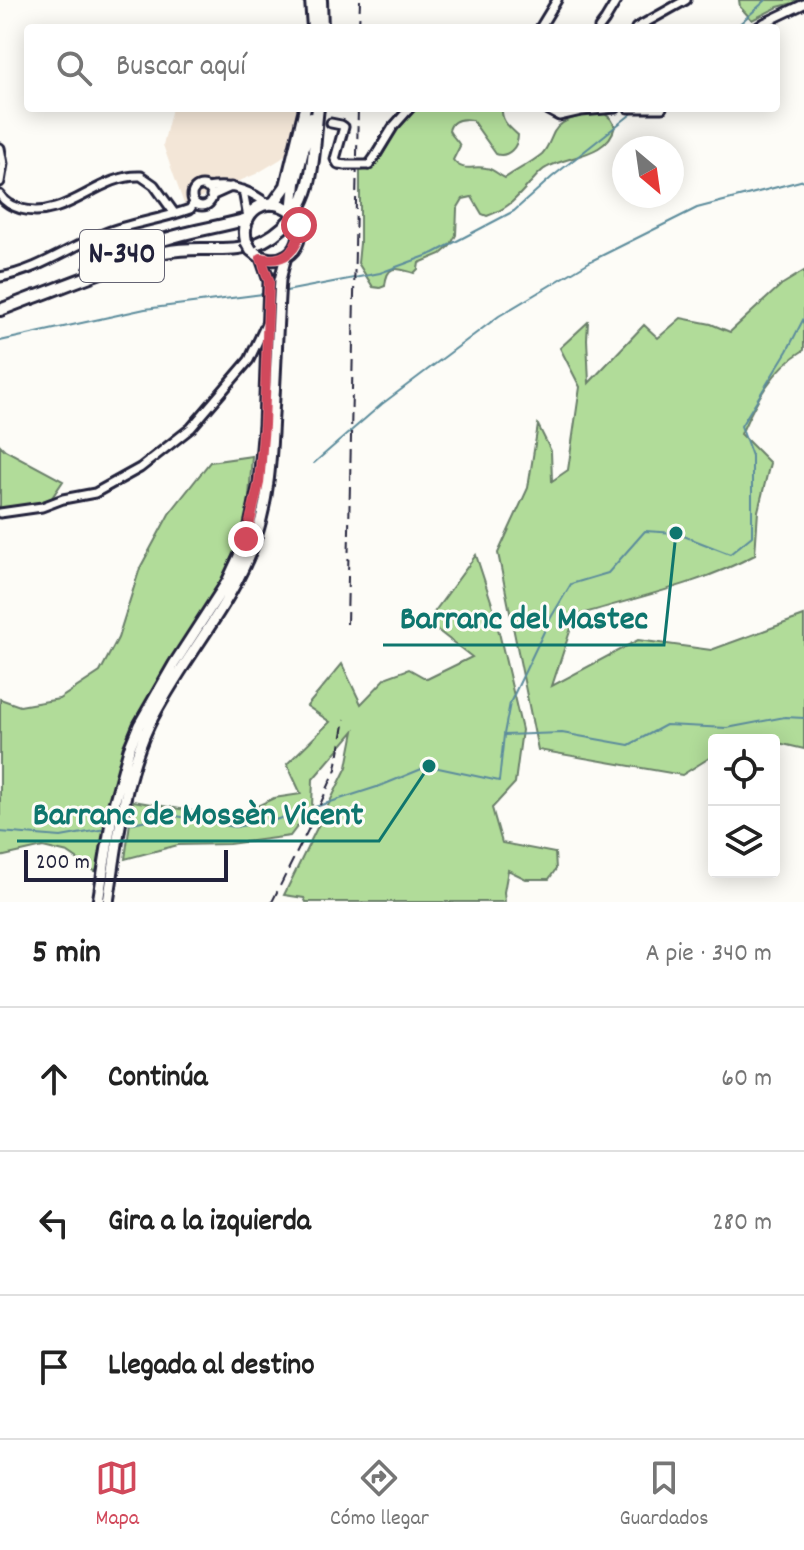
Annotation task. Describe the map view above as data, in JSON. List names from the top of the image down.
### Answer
{
  "streets": {
    "main road": ["N-340"]
  },
  "places": ["Barranc del Mastec", "Barranc de Mossèn Vicent"],
  "scale_bar": "200 m",
  "north": "bottom right",
  "page": {
    "search": "Buscar aquí",
    "scale": "200 m",
    "heading": ["5 min", "A pie · 340 m"],
    "list": [
      ["Continúa", "60 m"],
      ["Gira a la izquierda", "280 m"],
      "Llegada al destino"
    ],
    "nav": ["Mapa", "Cómo llegar", "Guardados"]
  }
}
